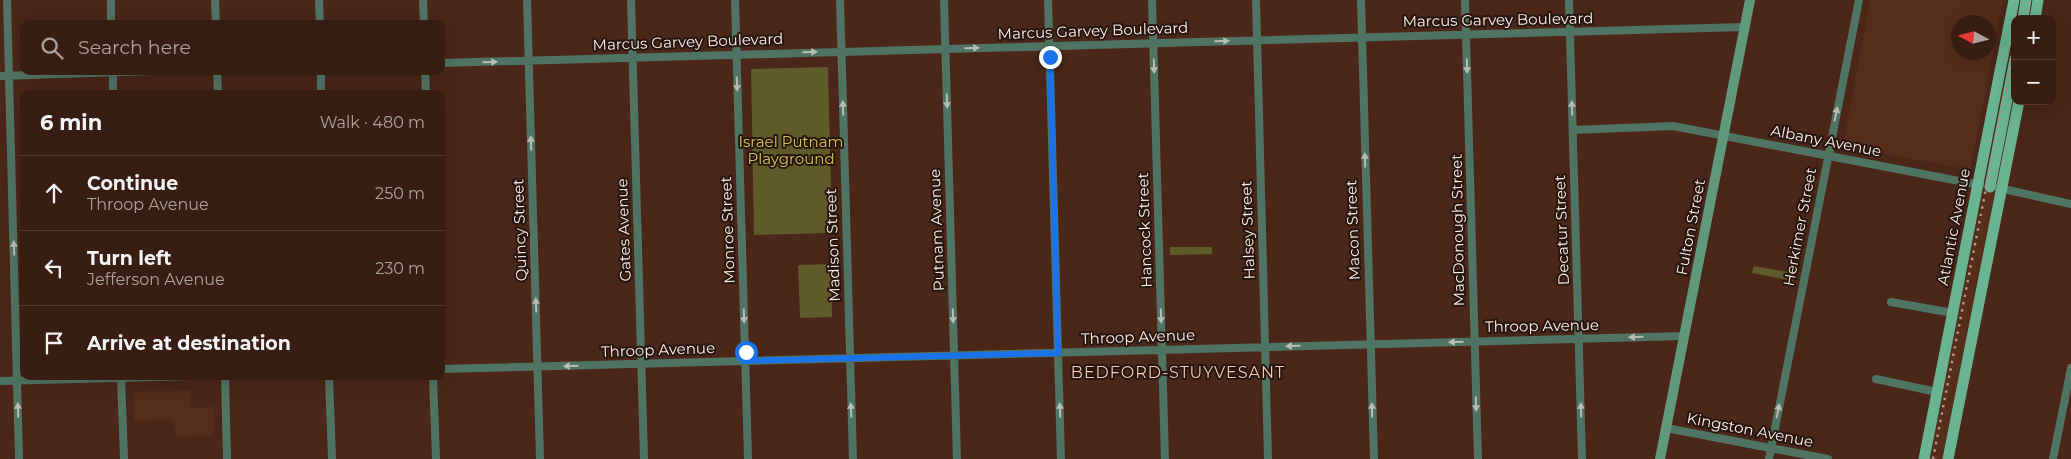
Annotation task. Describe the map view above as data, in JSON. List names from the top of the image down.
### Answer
{
  "streets": {
    "main road": ["Fulton Street", "Atlantic Avenue"],
    "street": [
      "Marcus Garvey Boulevard",
      "Albany Avenue",
      "Herkimer Street",
      "Quincy Street",
      "Gates Avenue",
      "Monroe Street",
      "Putnam Avenue",
      "Hancock Street",
      "Halsey Street",
      "Macon Street",
      "MacDonough Street",
      "Decatur Street",
      "Madison Street",
      "Throop Avenue",
      "Kingston Avenue"
    ]
  },
  "crossings": [
    ["Marcus Garvey Boulevard", "Fulton Street"],
    ["Marcus Garvey Boulevard", "Quincy Street"],
    ["Marcus Garvey Boulevard", "Gates Avenue"],
    ["Marcus Garvey Boulevard", "Monroe Street"],
    ["Marcus Garvey Boulevard", "Putnam Avenue"],
    ["Marcus Garvey Boulevard", "Hancock Street"],
    ["Marcus Garvey Boulevard", "Halsey Street"],
    ["Marcus Garvey Boulevard", "Macon Street"],
    ["Marcus Garvey Boulevard", "MacDonough Street"],
    ["Marcus Garvey Boulevard", "Decatur Street"],
    ["Marcus Garvey Boulevard", "Madison Street"],
    ["Albany Avenue", "Fulton Street"],
    ["Albany Avenue", "Herkimer Street"],
    ["Albany Avenue", "Atlantic Avenue"],
    ["Albany Avenue", "Decatur Street"],
    ["Fulton Street", "Throop Avenue"],
    ["Fulton Street", "Kingston Avenue"],
    ["Herkimer Street", "Kingston Avenue"],
    ["Quincy Street", "Throop Avenue"],
    ["Gates Avenue", "Throop Avenue"],
    ["Monroe Street", "Throop Avenue"],
    ["Putnam Avenue", "Throop Avenue"],
    ["Hancock Street", "Throop Avenue"],
    ["Halsey Street", "Throop Avenue"],
    ["Macon Street", "Throop Avenue"],
    ["MacDonough Street", "Throop Avenue"],
    ["Decatur Street", "Throop Avenue"],
    ["Madison Street", "Throop Avenue"]
  ],
  "one_way": [
    "Herkimer Street",
    "Quincy Street",
    "Monroe Street",
    "Putnam Avenue",
    "Hancock Street",
    "Macon Street",
    "MacDonough Street",
    "Decatur Street",
    "Madison Street"
  ],
  "districts": ["BEDFORD-STUYVESANT"],
  "parks": ["Israel Putnam Playground"],
  "north": "left",
  "page": {
    "map_buttons": ["+", "−"],
    "search": "Search here",
    "heading": ["6 min", "Walk · 480 m"],
    "list": [
      ["Continue", "Throop Avenue", "250 m"],
      ["Turn left", "Jefferson Avenue", "230 m"],
      "Arrive at destination"
    ]
  }
}
